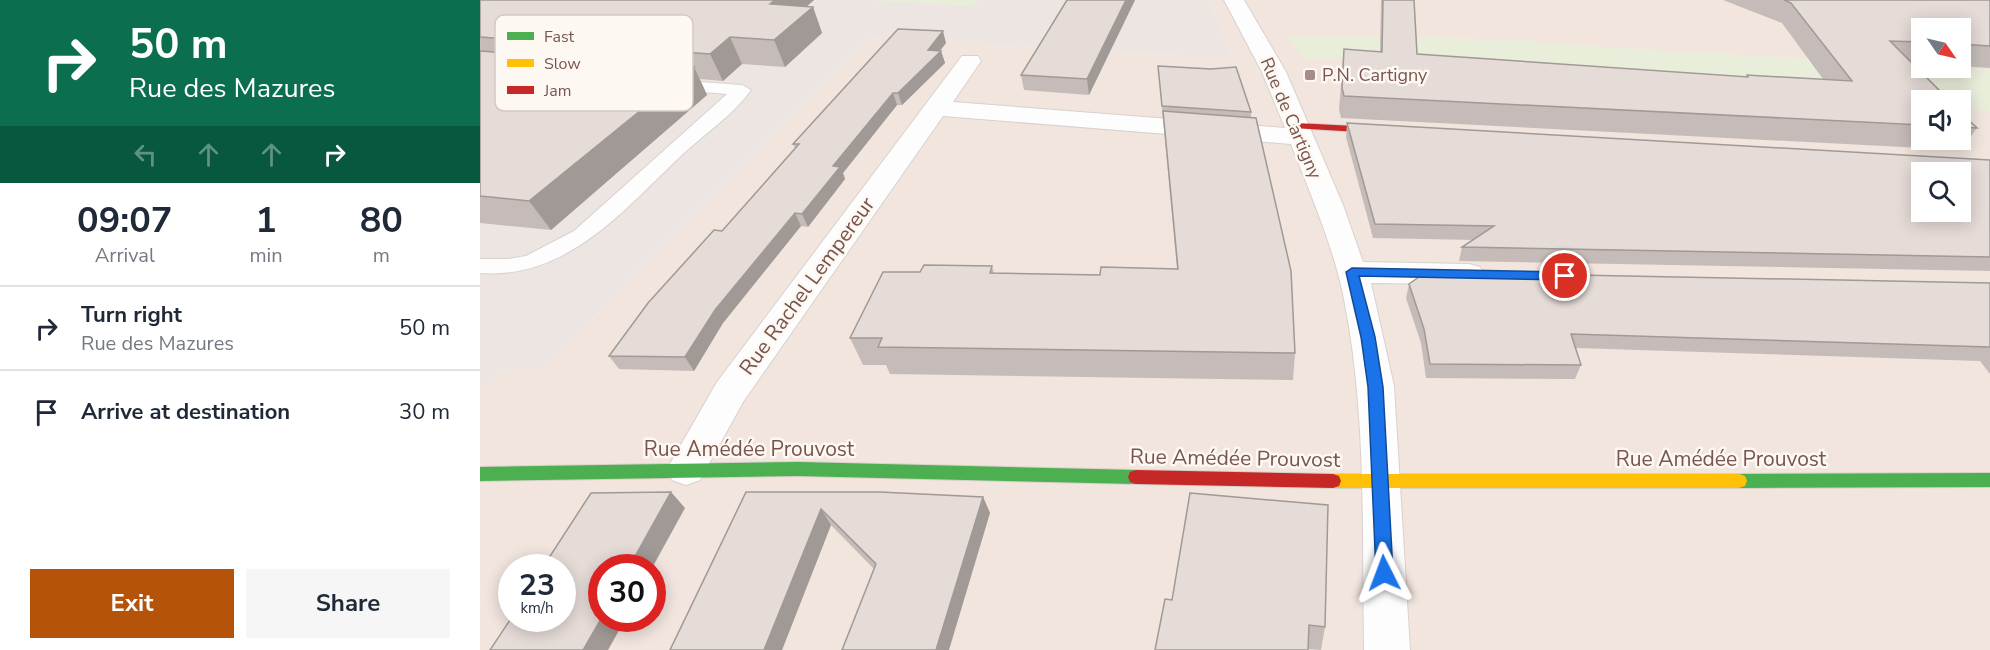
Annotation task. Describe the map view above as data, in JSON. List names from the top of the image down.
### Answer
{
  "streets": {
    "street": ["Rue de Cartigny", "Rue Rachel Lempereur", "Rue Amédée Prouvost"]
  },
  "crossings": [
    ["Rue de Cartigny", "Rue Amédée Prouvost"],
    ["Rue Rachel Lempereur", "Rue Amédée Prouvost"]
  ],
  "places": {
    "transit": ["P.N. Cartigny"]
  },
  "legend": ["Fast", "Slow", "Jam"],
  "north": "bottom right",
  "page": {
    "turn": ["50 m", "Rue des Mazures"],
    "eta": [
      "09:07",
      "Arrival",
      "1",
      "min",
      "80",
      "m"
    ],
    "list": [
      {
        "name": "Turn right",
        "note": "Rue des Mazures",
        "value": "50 m"
      },
      {
        "name": "Arrive at destination",
        "value": "30 m"
      }
    ],
    "speed": "23 km/h",
    "limit": "30",
    "buttons": ["Exit", "Share"]
  }
}
